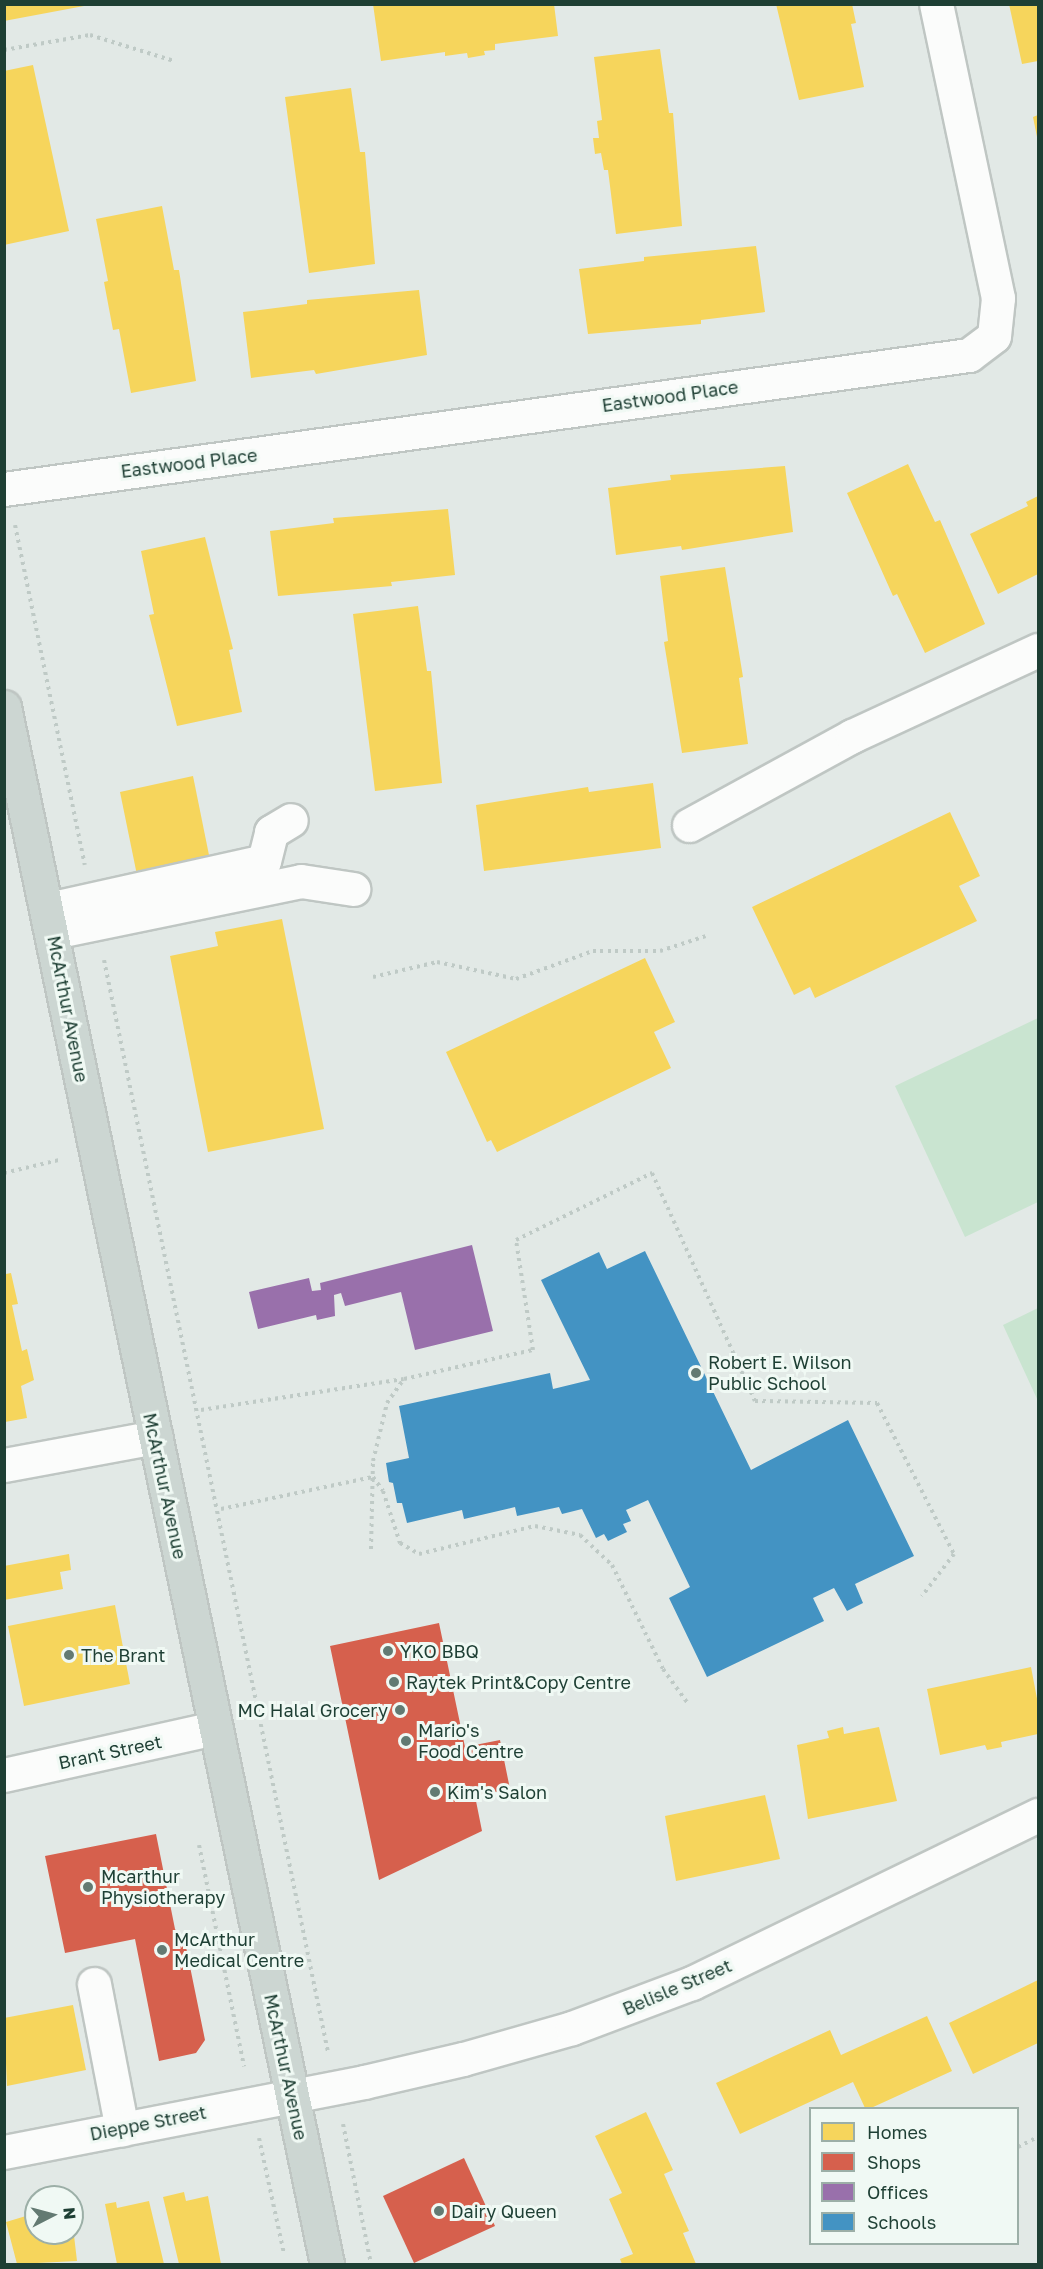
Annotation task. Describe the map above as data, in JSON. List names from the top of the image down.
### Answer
{
  "streets": {
    "main road": ["McArthur Avenue"],
    "street": [
      "Eastwood Place",
      "Brant Street",
      "Belisle Street",
      "Dieppe Street"
    ]
  },
  "crossings": [
    ["McArthur Avenue", "Brant Street"],
    ["McArthur Avenue", "Belisle Street"],
    ["McArthur Avenue", "Dieppe Street"],
    ["Belisle Street", "Dieppe Street"]
  ],
  "places": [
    "Robert E. Wilson Public School",
    "YKO BBQ",
    "The Brant",
    "Raytek Print&Copy Centre",
    "MC Halal Grocery",
    "Mario's Food Centre",
    "Kim's Salon",
    "Mcarthur Physiotherapy",
    "McArthur Medical Centre",
    "Dairy Queen"
  ],
  "legend": [
    "Homes",
    "Shops",
    "Offices",
    "Schools"
  ],
  "north": "right"
}
